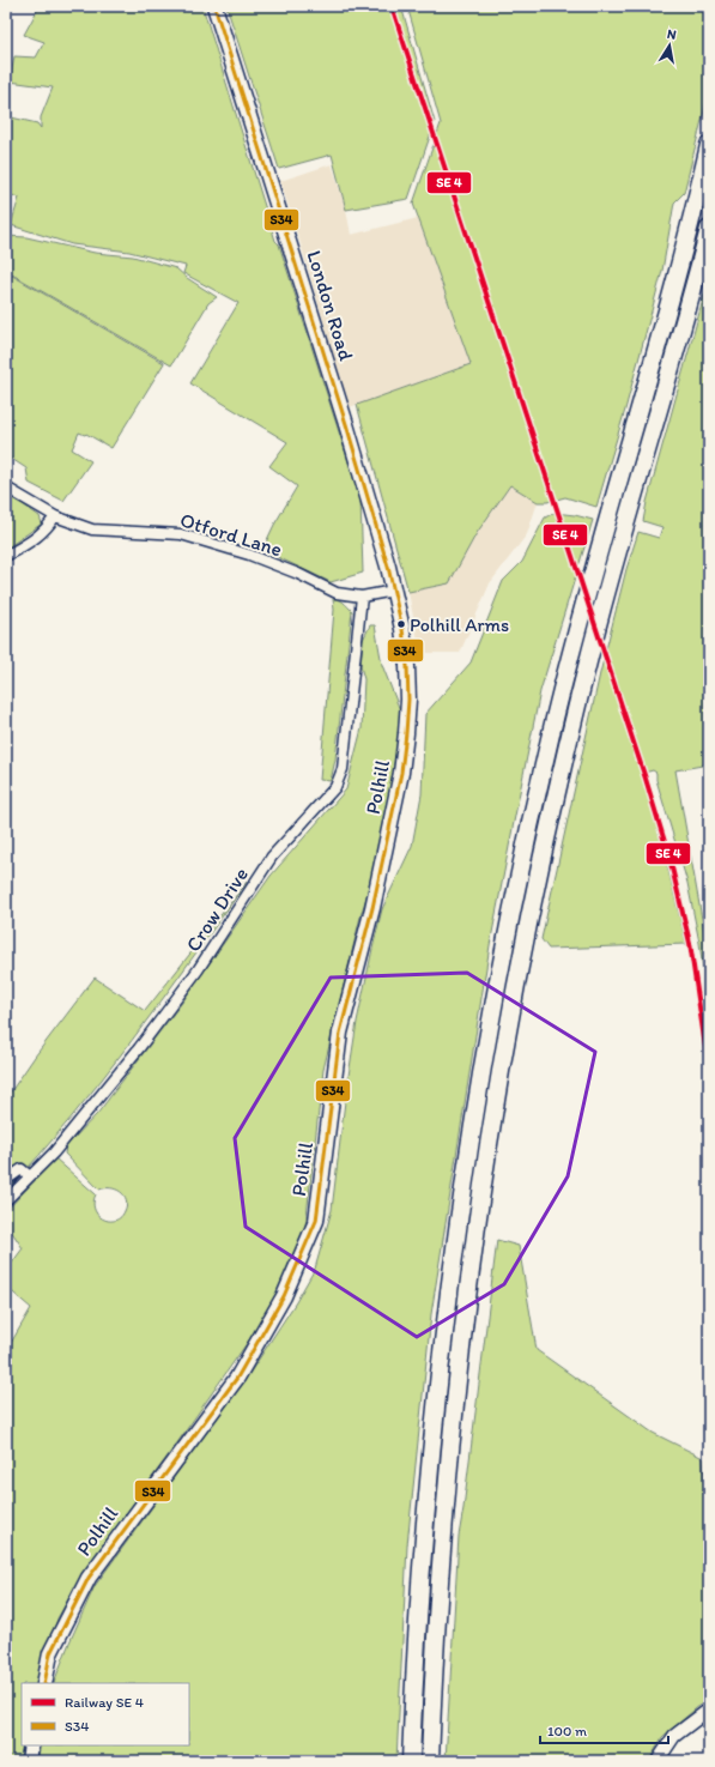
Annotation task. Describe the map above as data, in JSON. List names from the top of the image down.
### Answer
{
  "streets": {
    "main road": ["London Road", "Polhill"],
    "street": ["Otford Lane", "Crow Drive"]
  },
  "crossings": [
    ["London Road", "Otford Lane"],
    ["London Road", "Polhill"],
    ["Otford Lane", "Polhill"],
    ["Otford Lane", "Crow Drive"]
  ],
  "places": ["Polhill Arms"],
  "lines": ["transit line S34"],
  "legend": ["Railway SE 4", "S34"],
  "scale_bar": "100 m",
  "north": "top"
}
